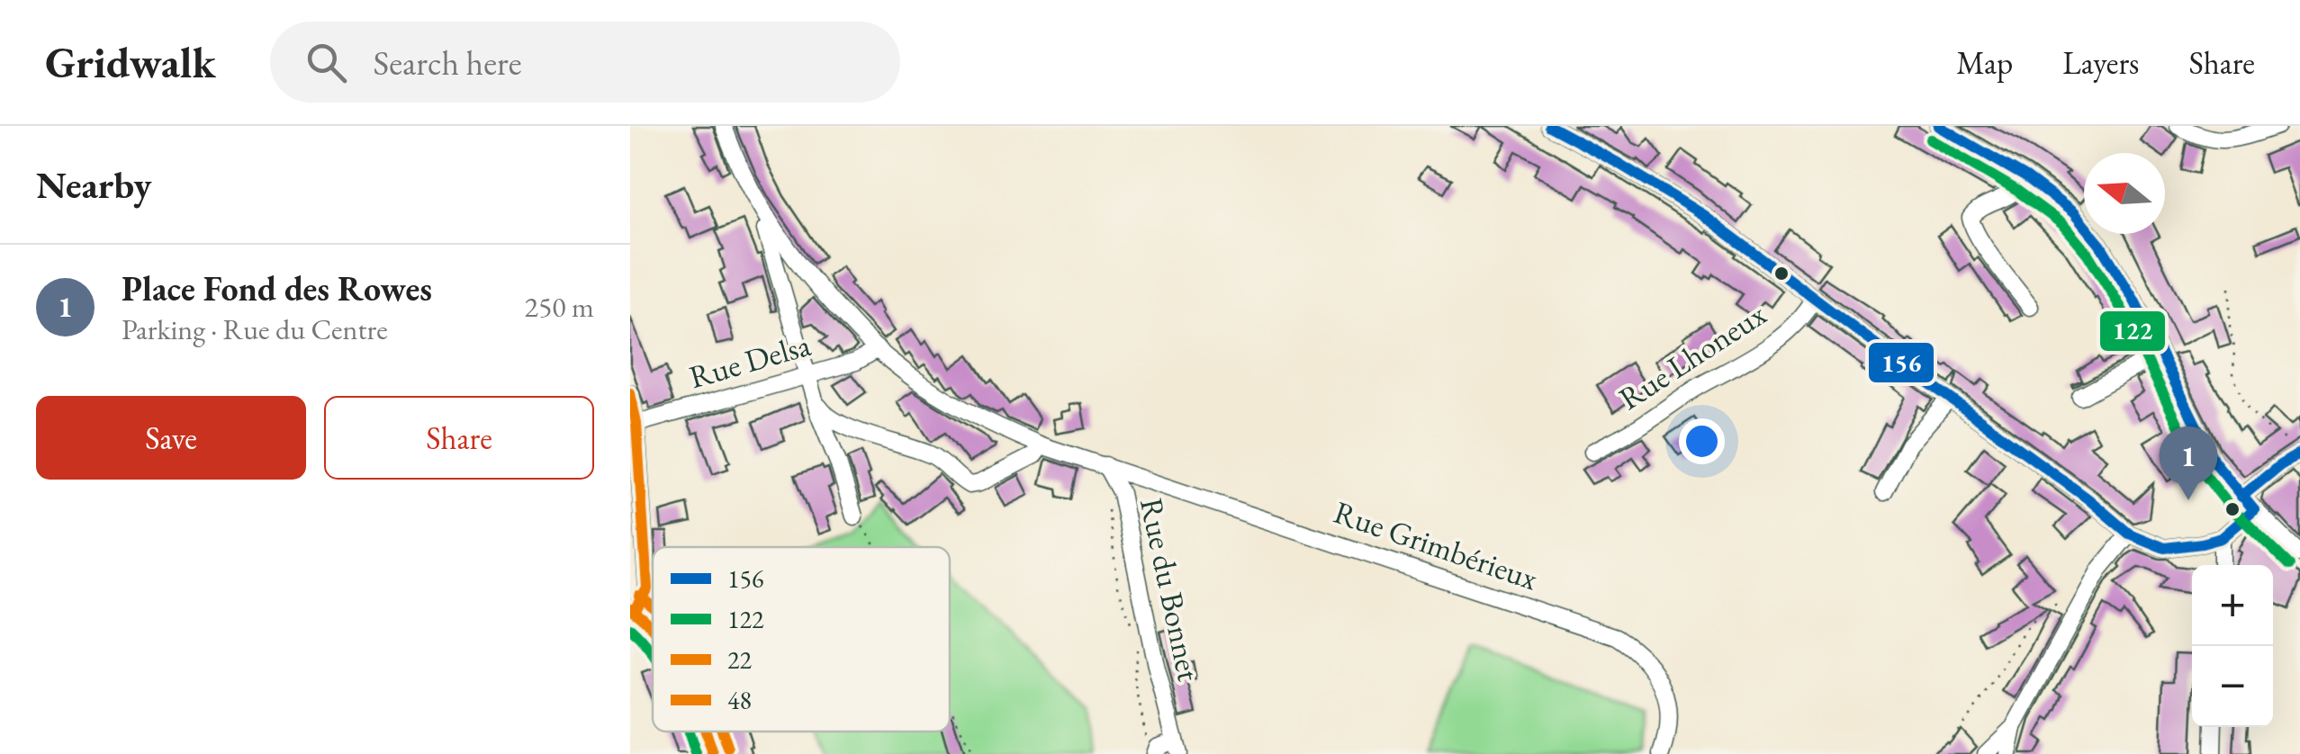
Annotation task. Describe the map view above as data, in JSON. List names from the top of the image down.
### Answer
{
  "streets": {
    "street": [
      "Rue Lhoneux",
      "Rue Delsa",
      "Rue Grimbérieux",
      "Rue du Bonnet"
    ]
  },
  "crossings": [
    ["Rue Delsa", "Rue du Bonnet"],
    ["Rue Grimbérieux", "Rue du Bonnet"]
  ],
  "lines": [
    "transit line 156",
    "transit line 122",
    "transit line 22",
    "transit line 48"
  ],
  "legend": [
    "156",
    "122",
    "22",
    "48"
  ],
  "north": "left",
  "page": {
    "header": "Gridwalk",
    "search": "Search here",
    "nav": ["Map", "Layers", "Share"],
    "heading": "Nearby",
    "list": [
      {
        "mark": "1",
        "name": "Place Fond des Rowes",
        "note": "Parking · Rue du Centre",
        "value": "250 m"
      }
    ],
    "buttons": ["Save", "Share"],
    "pins": "1",
    "map_buttons": ["+", "−"]
  }
}
